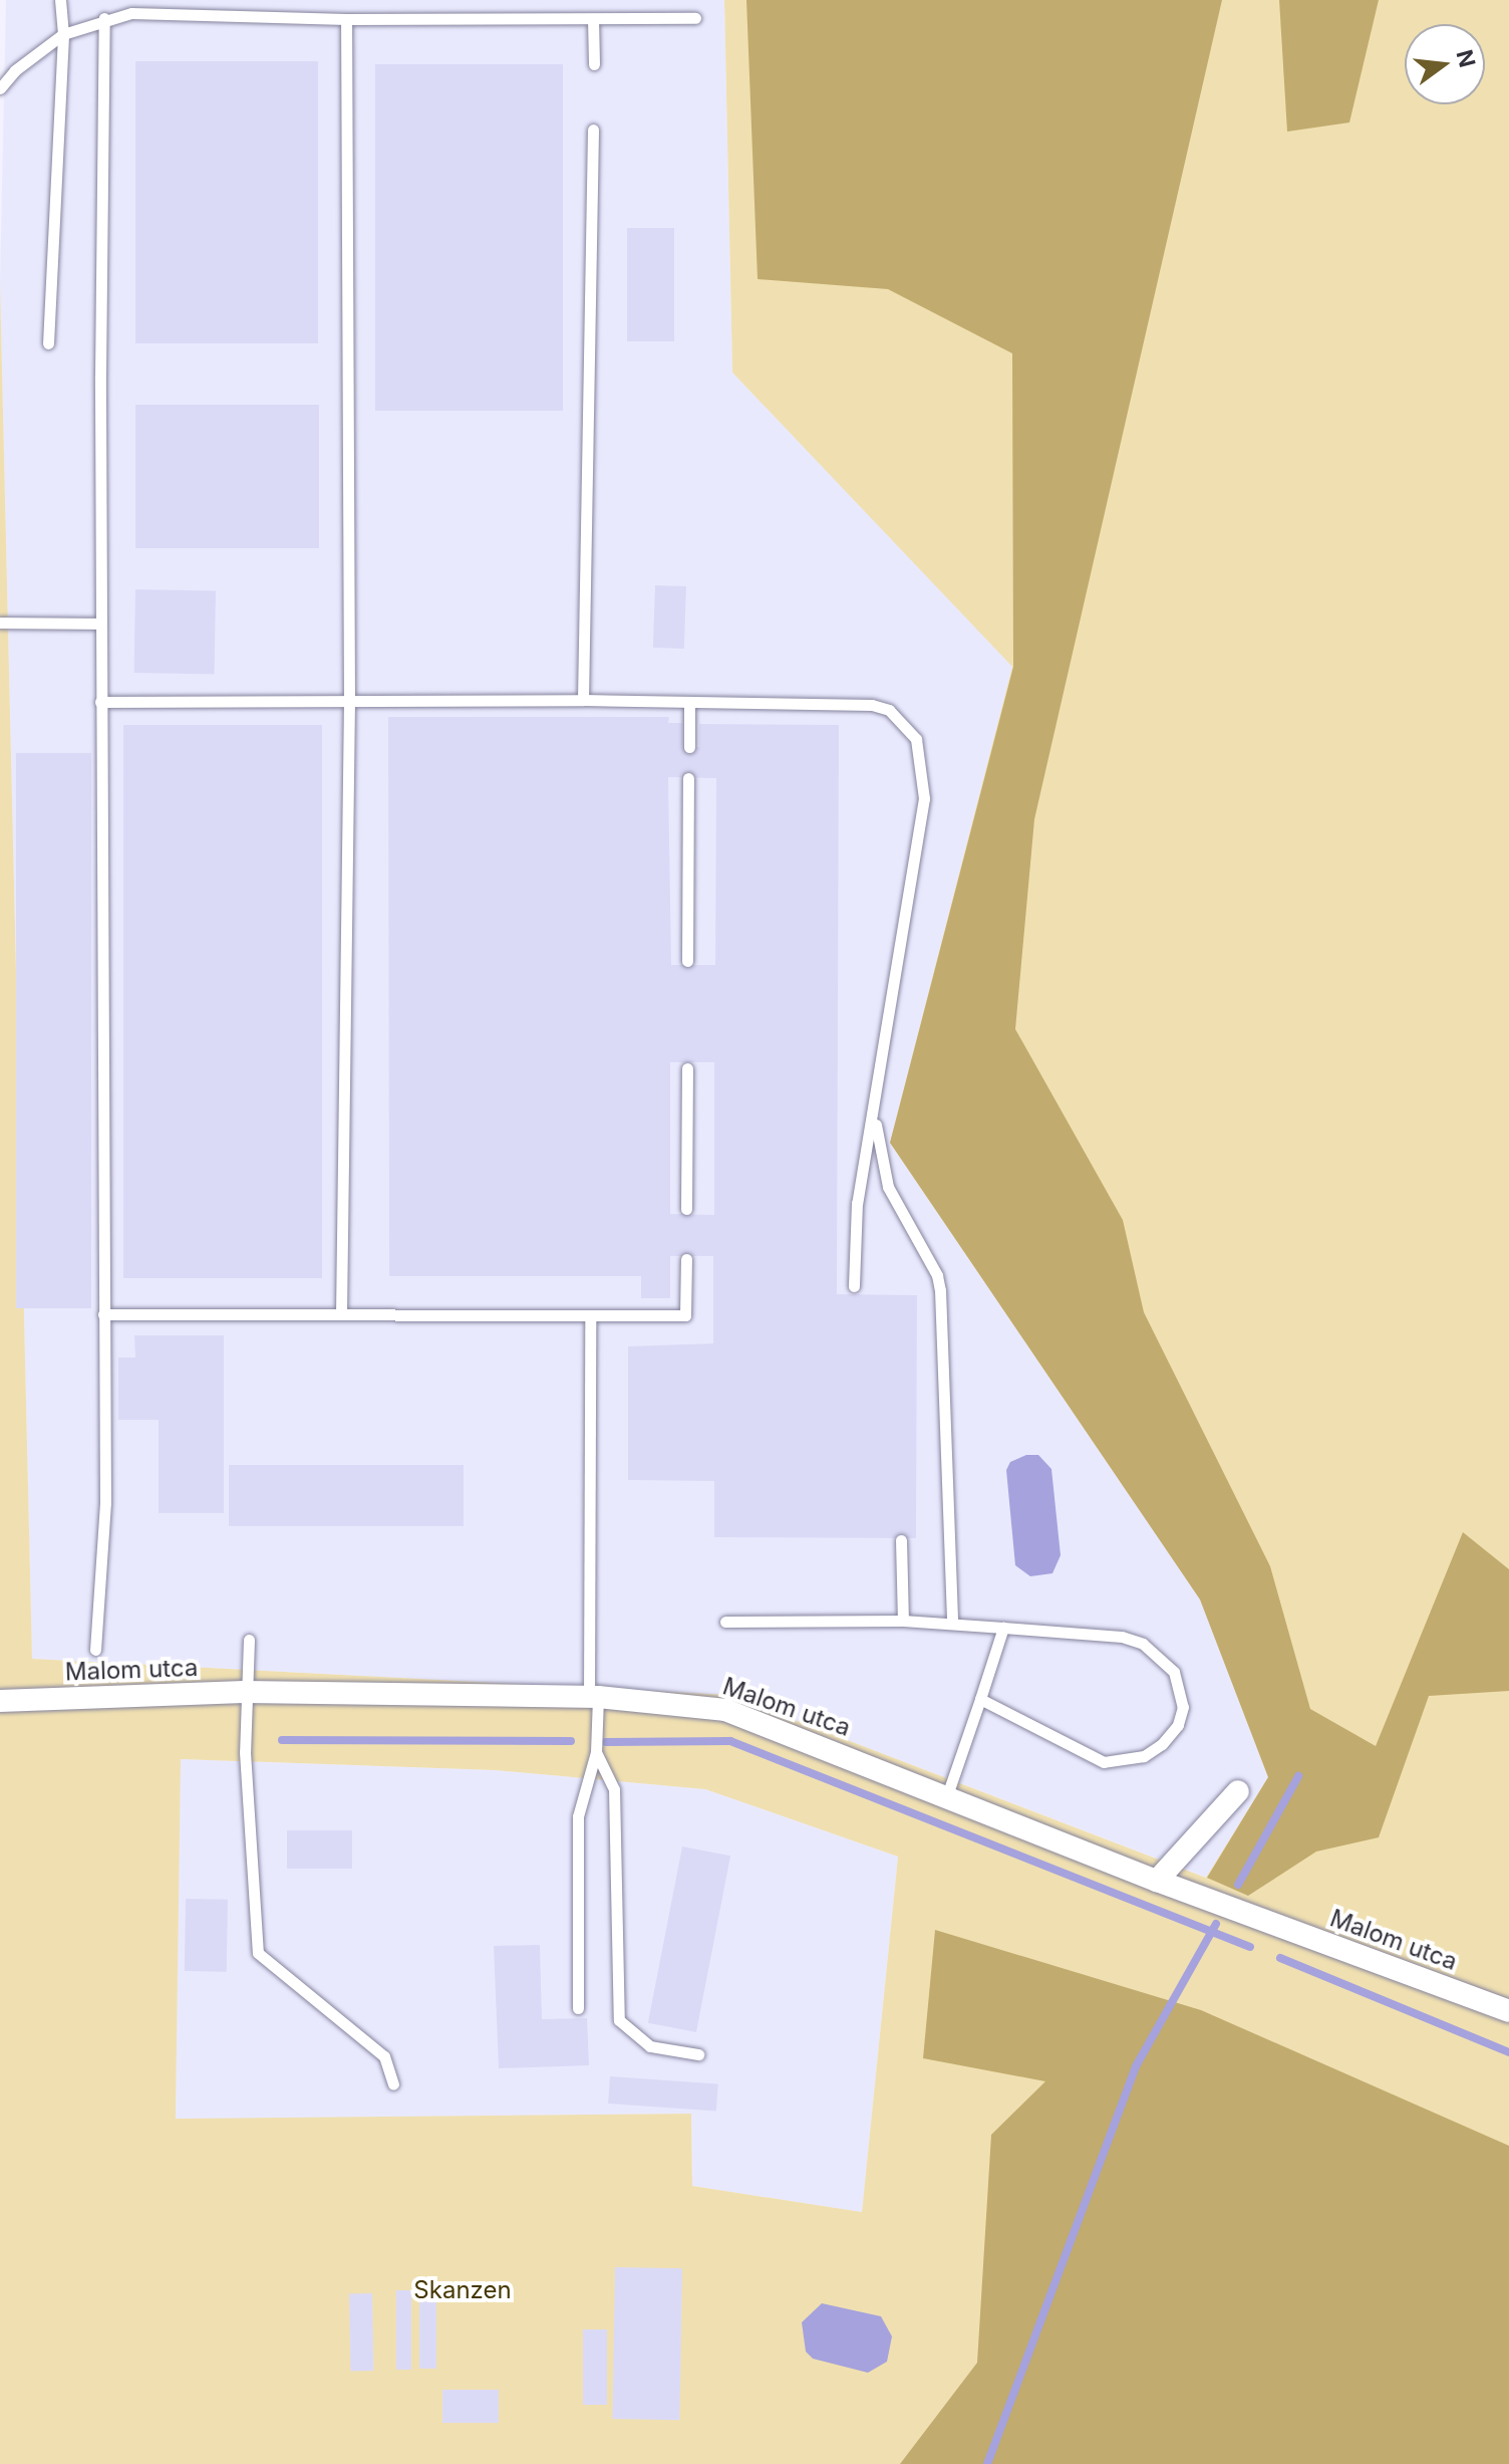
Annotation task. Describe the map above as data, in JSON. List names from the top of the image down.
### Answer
{
  "streets": {
    "street": ["Malom utca"]
  },
  "parks": ["Skanzen"],
  "north": "right"
}
